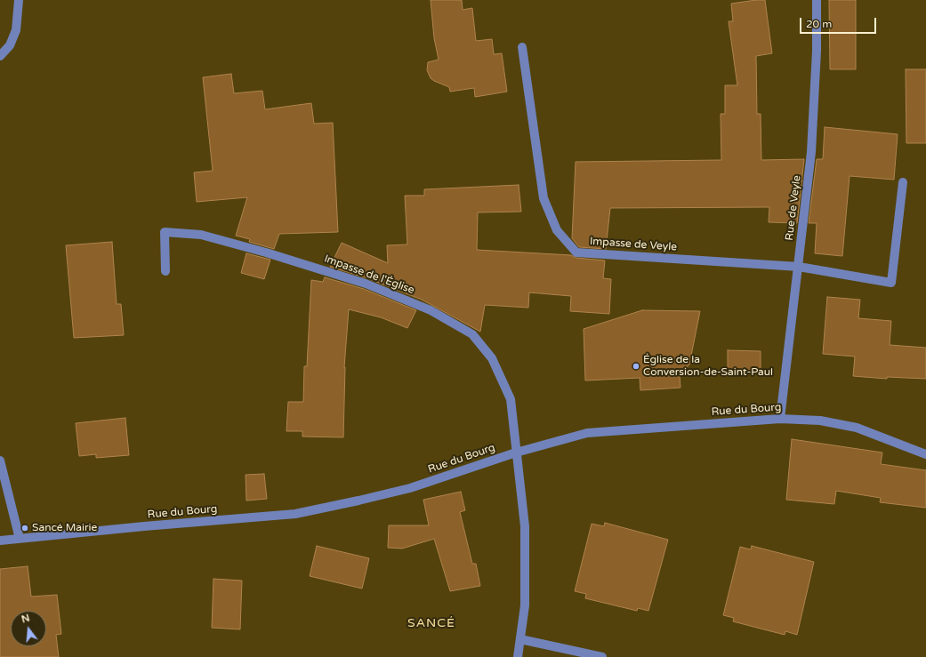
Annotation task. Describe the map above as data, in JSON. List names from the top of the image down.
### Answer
{
  "streets": {
    "street": [
      "Rue de Veyle",
      "Impasse de Veyle",
      "Impasse de l'Église",
      "Rue du Bourg"
    ]
  },
  "crossings": [
    ["Rue de Veyle", "Impasse de Veyle"],
    ["Rue de Veyle", "Rue du Bourg"],
    ["Impasse de l'Église", "Rue du Bourg"]
  ],
  "districts": ["SANCÉ"],
  "places": ["Église de la Conversion-de-Saint-Paul", "Sancé Mairie"],
  "scale_bar": "20 m",
  "north": "top"
}
